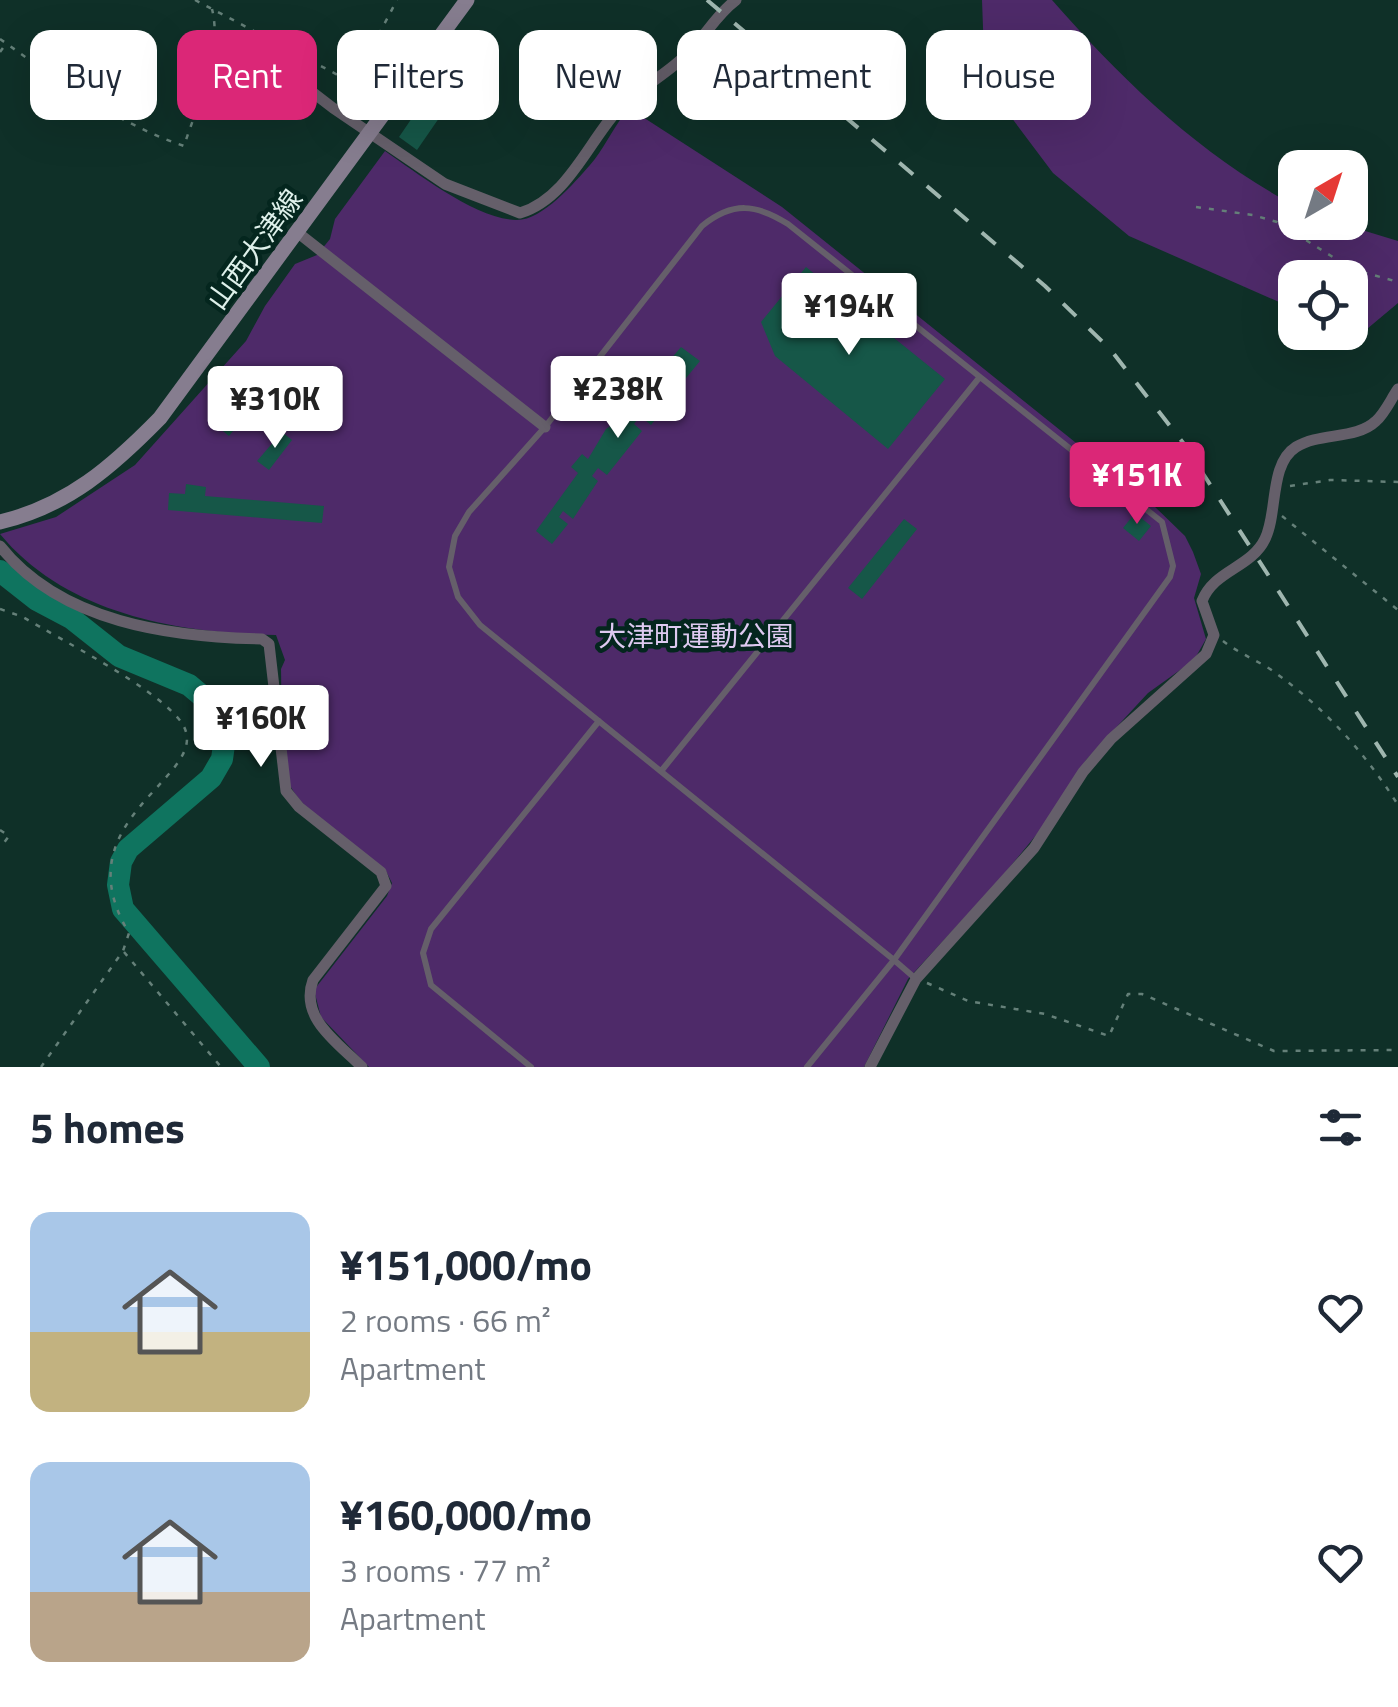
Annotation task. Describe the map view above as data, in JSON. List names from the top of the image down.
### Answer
{
  "streets": {
    "main road": ["山西大津線"]
  },
  "parks": ["大津町運動公園"],
  "north": "top right",
  "page": {
    "chip": [
      "Buy",
      "Rent",
      "Filters",
      "New",
      "Apartment",
      "House"
    ],
    "price": [
      "¥194K",
      "¥238K",
      "¥310K",
      "¥151K",
      "¥160K"
    ],
    "heading": "5 homes",
    "list": [
      {
        "name": "¥151,000/mo",
        "note": "2 rooms · 66 m² · Apartment"
      },
      {
        "name": "¥160,000/mo",
        "note": "3 rooms · 77 m² · Apartment"
      }
    ]
  }
}
